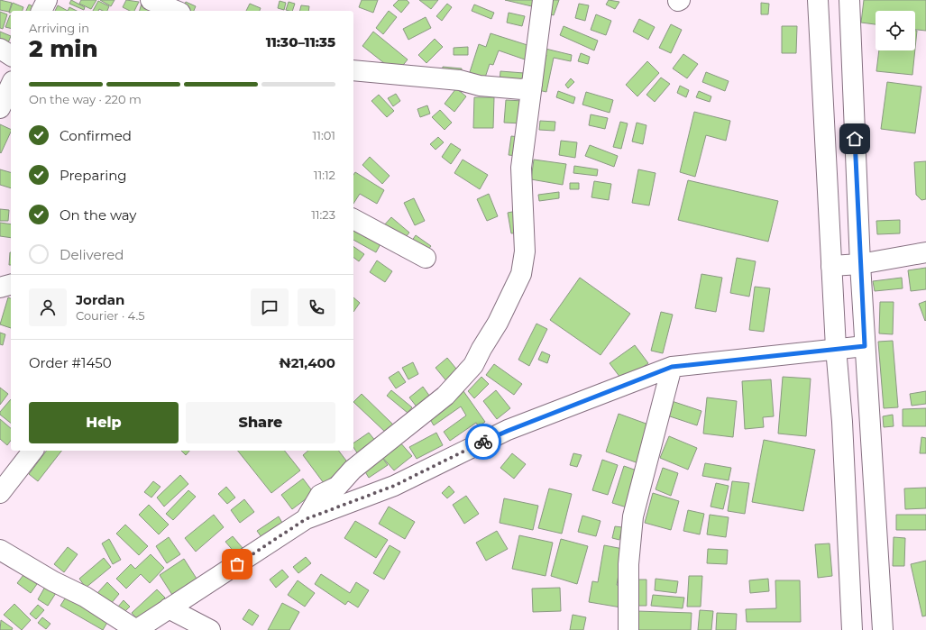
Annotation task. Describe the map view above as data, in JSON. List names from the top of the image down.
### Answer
{
  "page": {
    "heading": ["2 min", "Arriving in", "11:30–11:35"],
    "panel": [
      "Jordan",
      "Courier · 4.5",
      "Order #1450",
      "₦21,400"
    ],
    "bar": "On the way · 220 m",
    "list": [
      ["Confirmed", "11:01"],
      ["Preparing", "11:12"],
      ["On the way", "11:23"],
      "Delivered"
    ],
    "buttons": ["Help", "Share"]
  }
}
